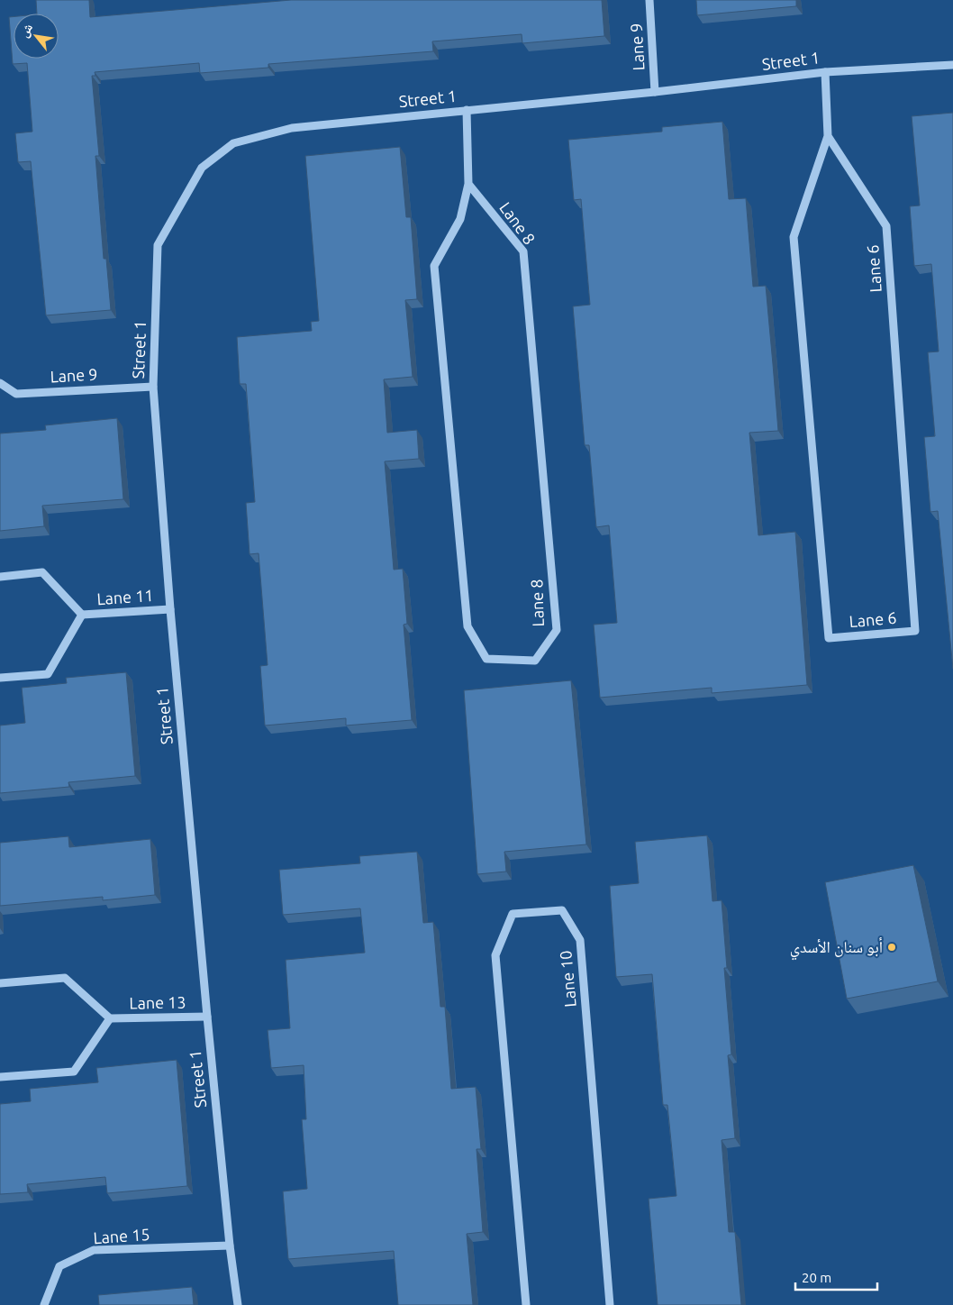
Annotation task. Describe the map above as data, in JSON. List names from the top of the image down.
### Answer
{
  "streets": {
    "street": [
      "Lane 9",
      "Street 1",
      "Lane 8",
      "Lane 6",
      "Lane 11",
      "Lane 10",
      "Lane 13",
      "Lane 15"
    ]
  },
  "crossings": [
    ["Lane 9", "Street 1"],
    ["Street 1", "Lane 8"],
    ["Street 1", "Lane 6"],
    ["Street 1", "Lane 11"],
    ["Street 1", "Lane 13"],
    ["Street 1", "Lane 15"]
  ],
  "places": ["أبو سنان الأسدي"],
  "scale_bar": "20 m",
  "north": "top left"
}
